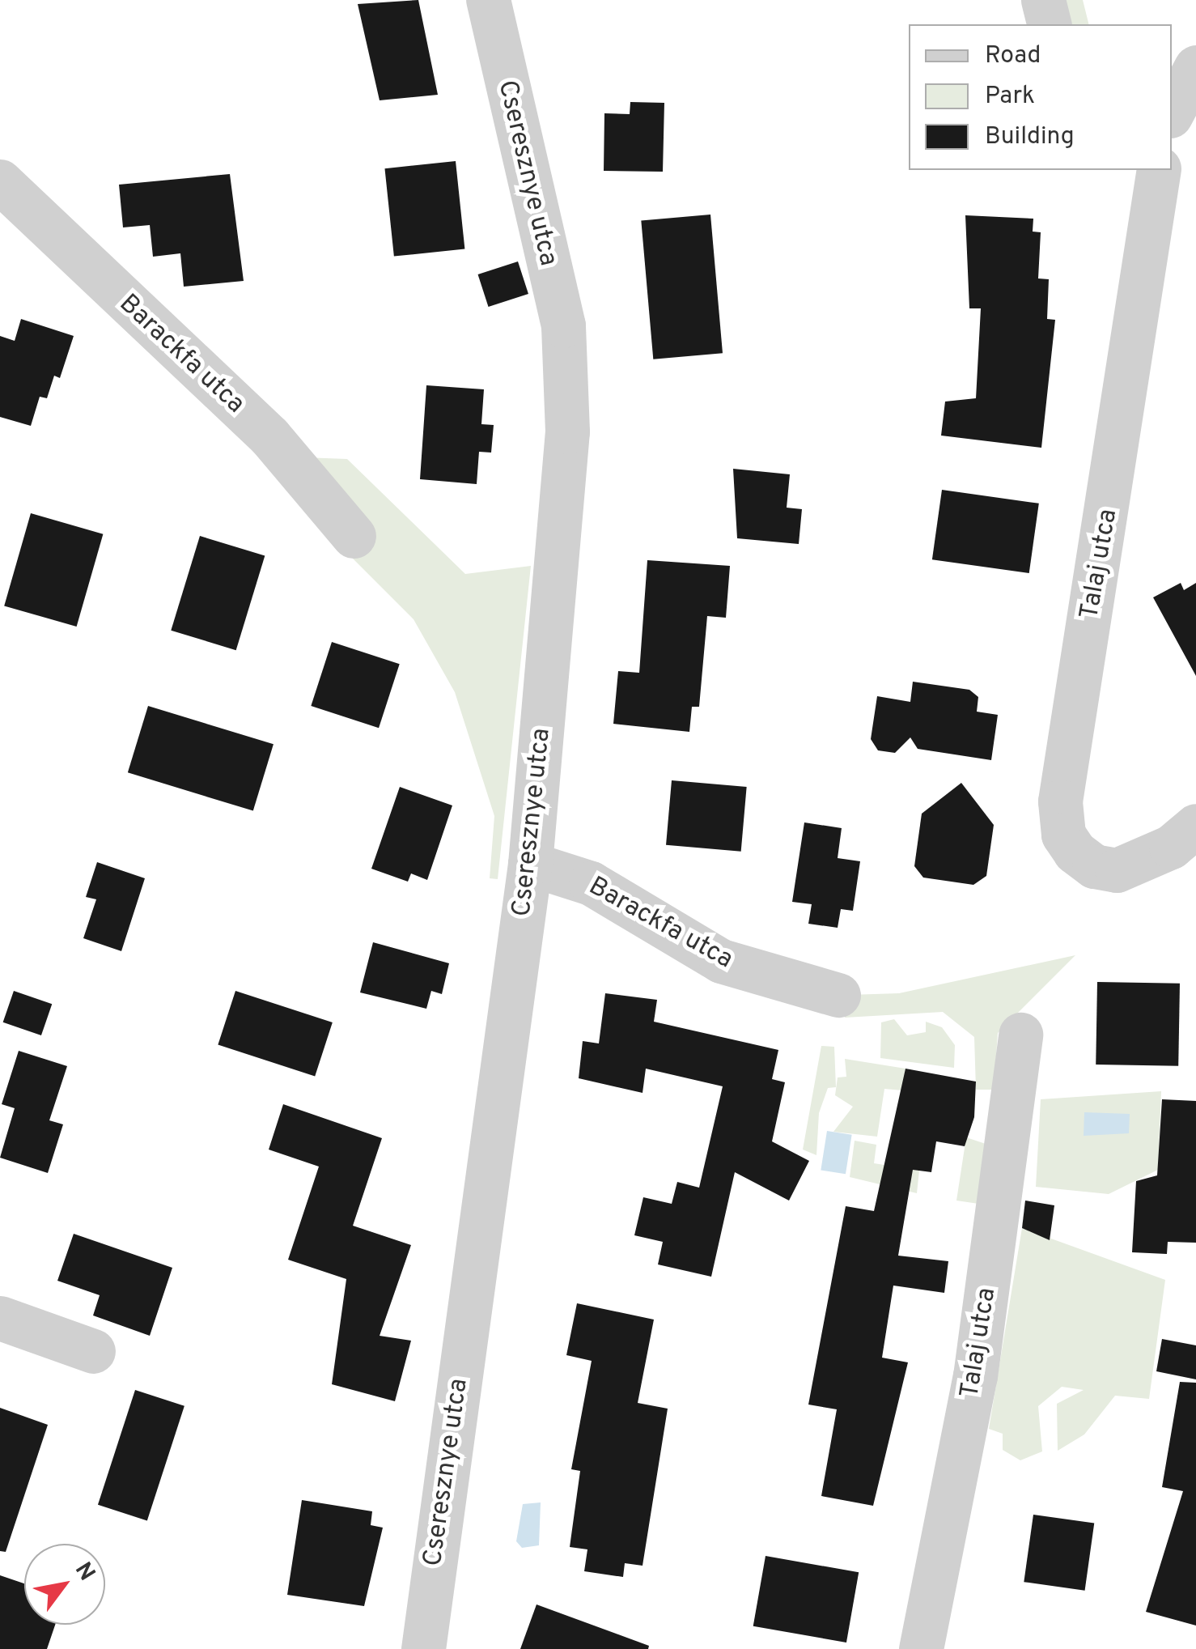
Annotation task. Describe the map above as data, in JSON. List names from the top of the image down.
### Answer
{
  "streets": {
    "street": ["Cseresznye utca", "Barackfa utca", "Talaj utca"]
  },
  "crossings": [
    ["Cseresznye utca", "Barackfa utca"]
  ],
  "legend": ["Road", "Park", "Building"],
  "north": "top right"
}
